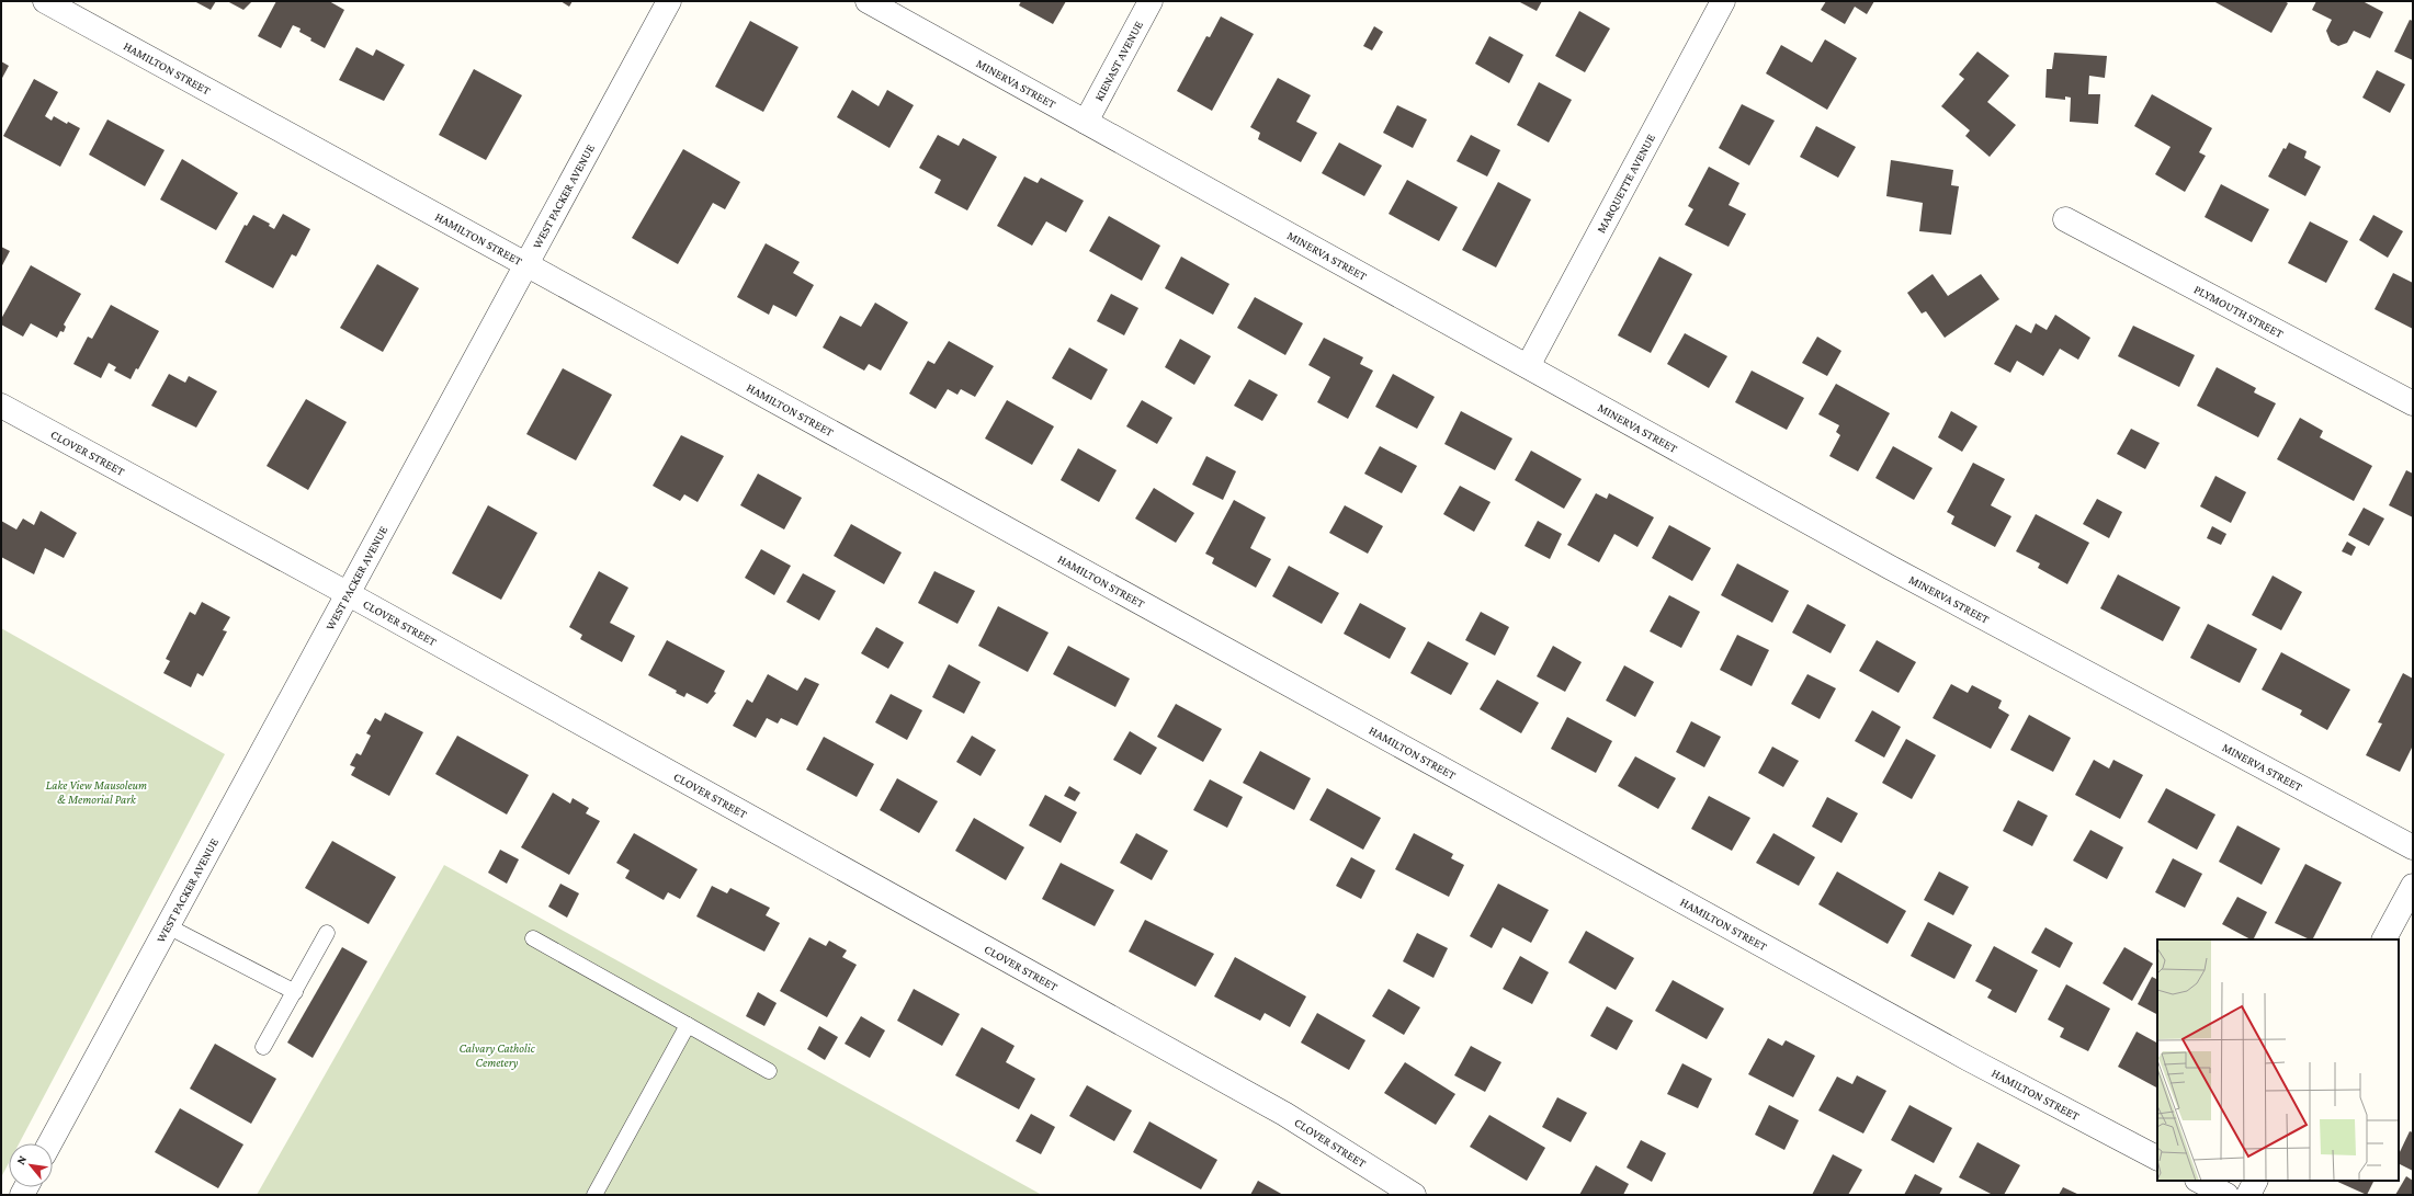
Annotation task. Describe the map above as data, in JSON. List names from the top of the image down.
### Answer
{
  "streets": {
    "street": [
      "KIENAST AVENUE",
      "HAMILTON STREET",
      "MINERVA STREET",
      "MARQUETTE AVENUE",
      "WEST PACKER AVENUE",
      "PLYMOUTH STREET",
      "CLOVER STREET"
    ]
  },
  "crossings": [
    ["KIENAST AVENUE", "MINERVA STREET"],
    ["HAMILTON STREET", "WEST PACKER AVENUE"],
    ["MINERVA STREET", "MARQUETTE AVENUE"],
    ["WEST PACKER AVENUE", "CLOVER STREET"]
  ],
  "parks": ["Lake View Mausoleum & Memorial Park", "Calvary Catholic Cemetery"],
  "north": "top left"
}
